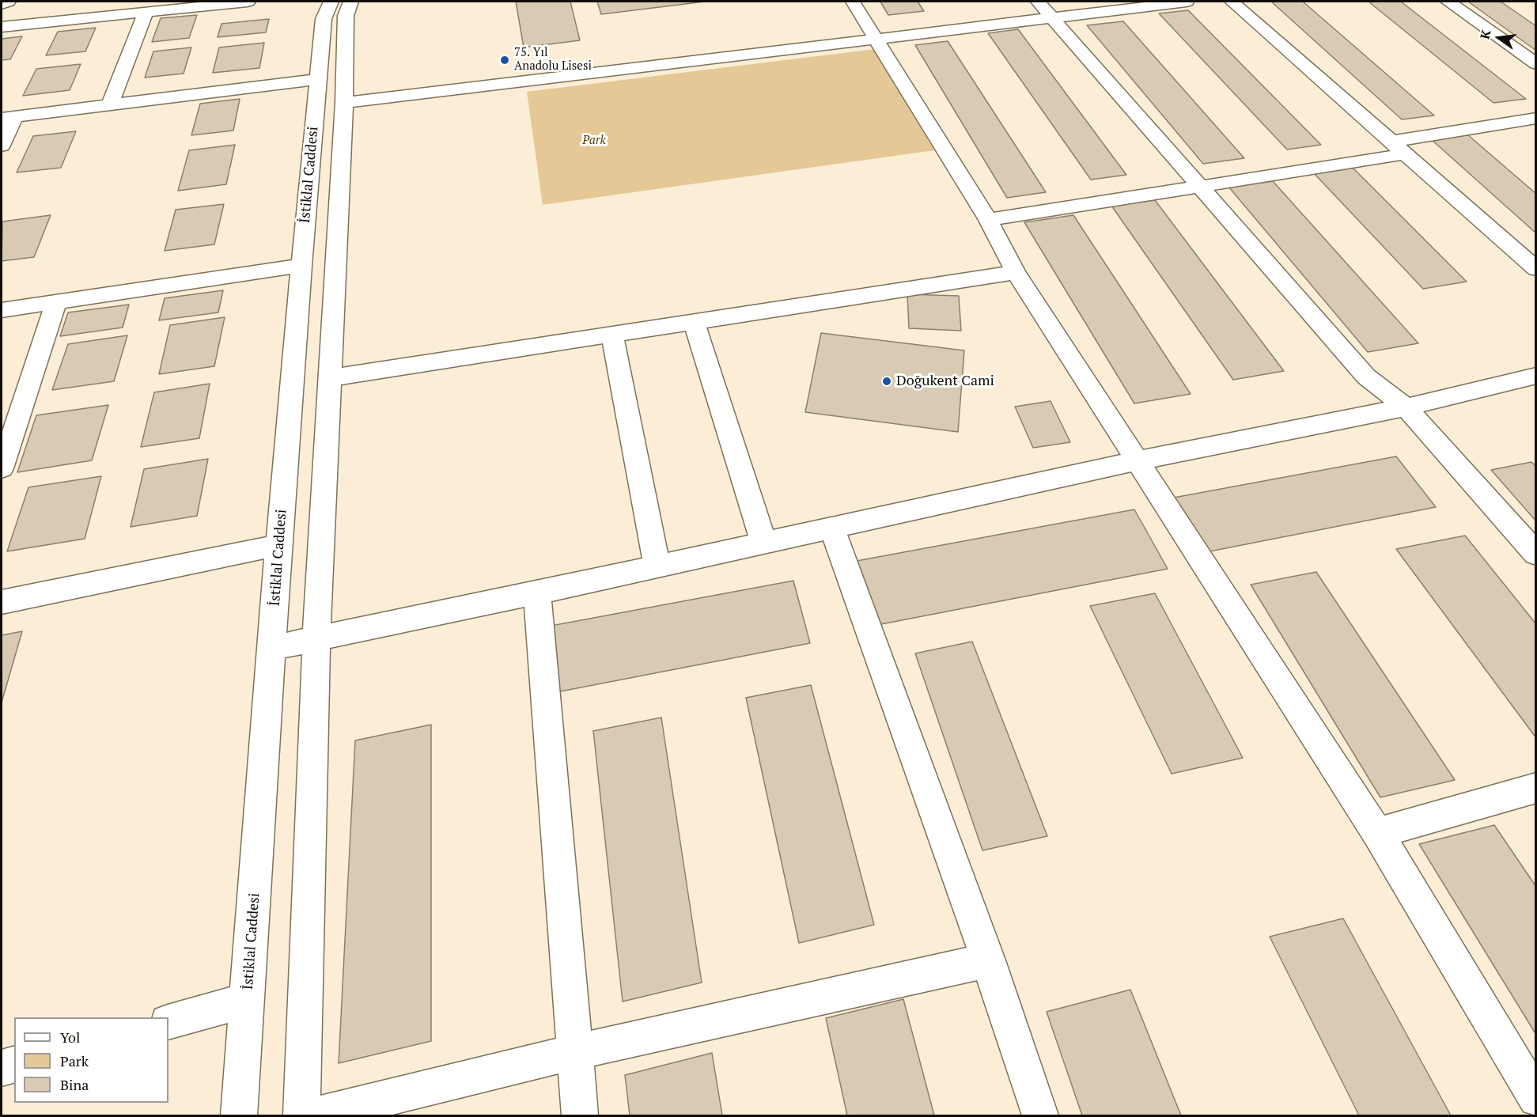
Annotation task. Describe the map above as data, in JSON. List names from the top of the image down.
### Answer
{
  "streets": {
    "street": ["İstiklal Caddesi"]
  },
  "parks": ["Park"],
  "places": ["75. Yıl Anadolu Lisesi", "Doğukent Cami"],
  "legend": ["Yol", "Park", "Bina"],
  "north": "left"
}
